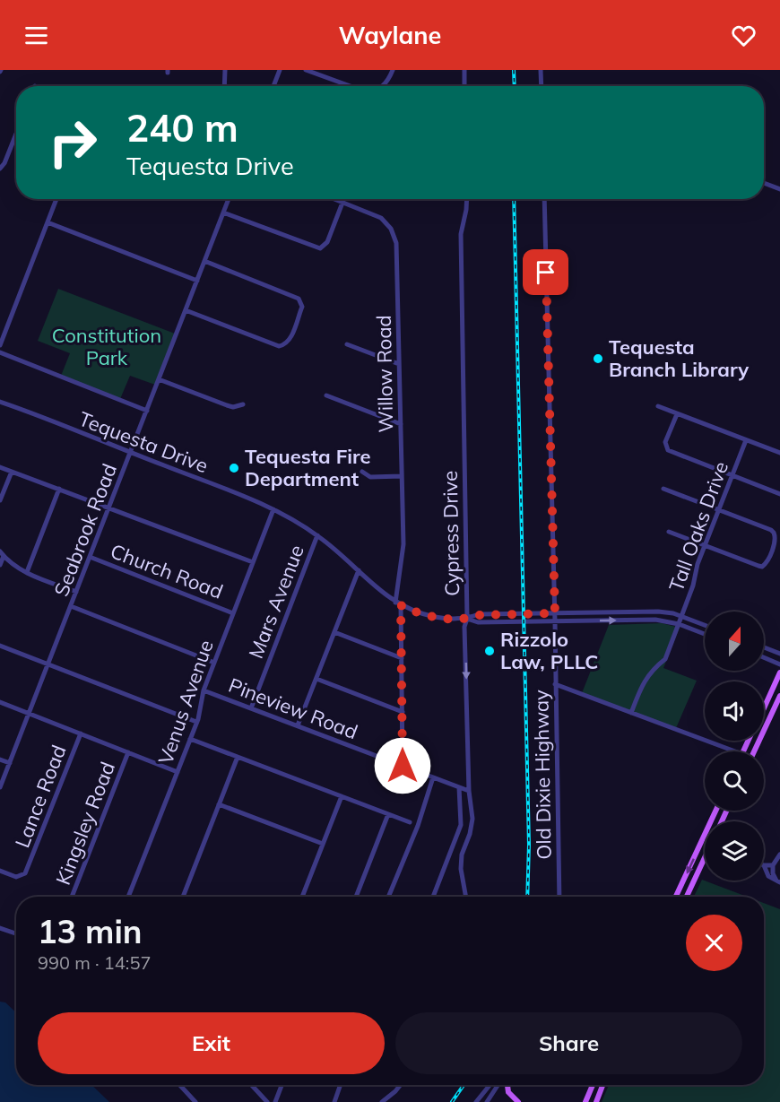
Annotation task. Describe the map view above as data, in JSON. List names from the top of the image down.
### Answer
{
  "streets": {
    "street": [
      "Willow Road",
      "Tequesta Drive",
      "Tall Oaks Drive",
      "Seabrook Road",
      "Cypress Drive",
      "Church Road",
      "Mars Avenue",
      "Venus Avenue",
      "Pineview Road",
      "Old Dixie Highway",
      "Lance Road",
      "Kingsley Road"
    ]
  },
  "crossings": [
    ["Willow Road", "Tequesta Drive"],
    ["Willow Road", "Pineview Road"],
    ["Tequesta Drive", "Tall Oaks Drive"],
    ["Tequesta Drive", "Seabrook Road"],
    ["Tequesta Drive", "Cypress Drive"],
    ["Tequesta Drive", "Mars Avenue"],
    ["Tequesta Drive", "Venus Avenue"],
    ["Tequesta Drive", "Old Dixie Highway"],
    ["Seabrook Road", "Church Road"],
    ["Cypress Drive", "Pineview Road"],
    ["Church Road", "Venus Avenue"],
    ["Mars Avenue", "Pineview Road"],
    ["Venus Avenue", "Pineview Road"]
  ],
  "parks": ["Constitution Park"],
  "places": ["Tequesta Branch Library", "Tequesta Fire Department", "Rizzolo Law, PLLC"],
  "north": "top",
  "page": {
    "header": "Waylane",
    "turn": ["240 m", "Tequesta Drive"],
    "heading": ["13 min", "990 m · 14:57"],
    "buttons": ["Exit", "Share"]
  }
}
